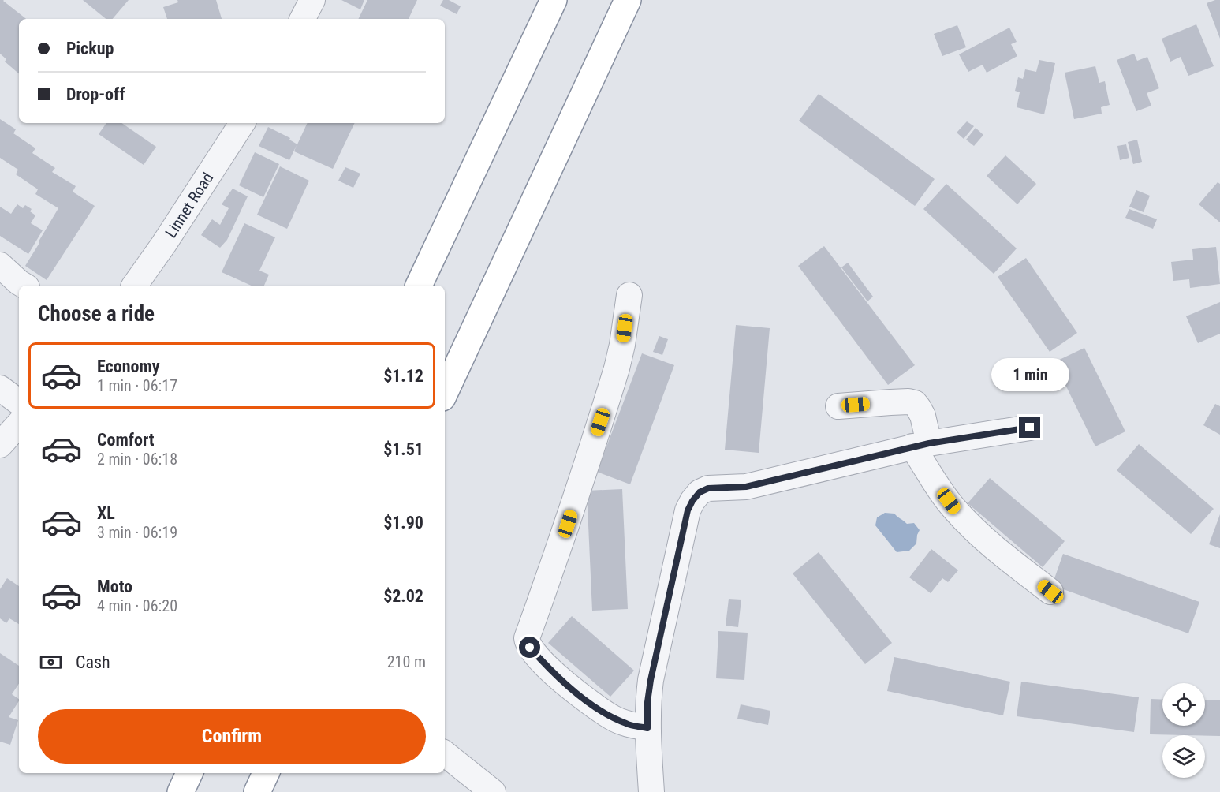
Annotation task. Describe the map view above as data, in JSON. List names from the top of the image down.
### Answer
{
  "streets": {
    "street": ["Linnet Road"]
  },
  "page": {
    "banner": ["Pickup", "Drop-off"],
    "heading": "Choose a ride",
    "list": [
      {
        "name": "Economy",
        "note": "1 min · 06:17",
        "value": "$1.12"
      },
      {
        "name": "Comfort",
        "note": "2 min · 06:18",
        "value": "$1.51"
      },
      {
        "name": "XL",
        "note": "3 min · 06:19",
        "value": "$1.90"
      },
      {
        "name": "Moto",
        "note": "4 min · 06:20",
        "value": "$2.02"
      }
    ],
    "bubble": "1 min",
    "pay": ["Cash", "210 m"],
    "buttons": "Confirm"
  }
}
